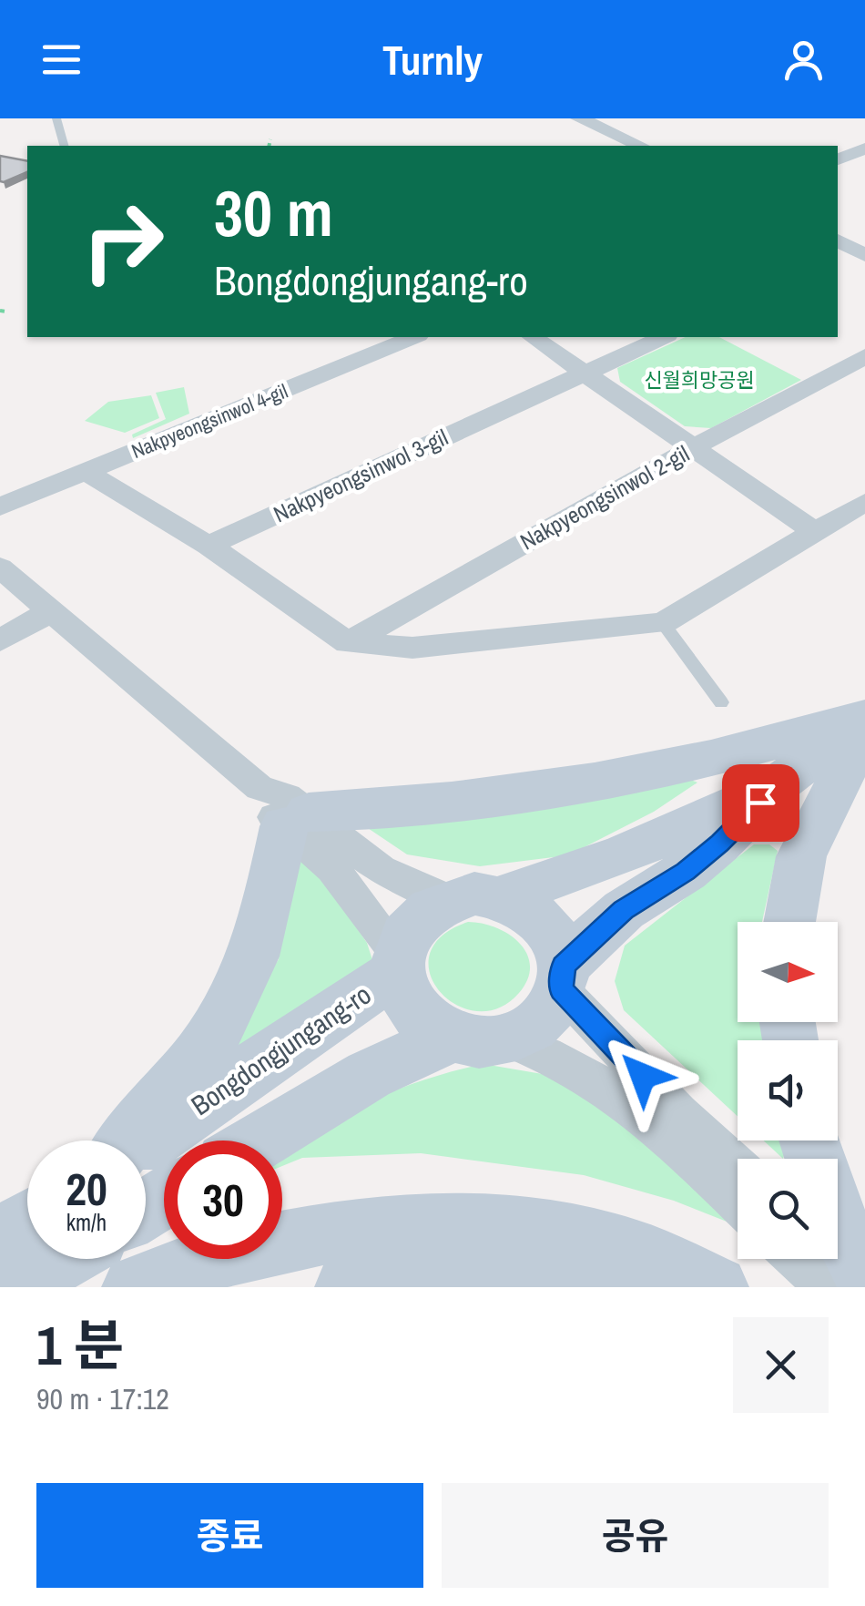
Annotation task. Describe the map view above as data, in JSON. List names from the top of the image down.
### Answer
{
  "streets": {
    "street": [
      "Nakpyeongsinwol 4-gil",
      "Nakpyeongsinwol 3-gil",
      "Nakpyeongsinwol 2-gil",
      "Bongdongjungang-ro"
    ]
  },
  "parks": ["신월희망공원"],
  "north": "right",
  "page": {
    "header": "Turnly",
    "turn": ["30 m", "Bongdongjungang-ro"],
    "speed": "20 km/h",
    "limit": "30",
    "heading": ["1 분", "90 m · 17:12"],
    "buttons": ["종료", "공유"]
  }
}
